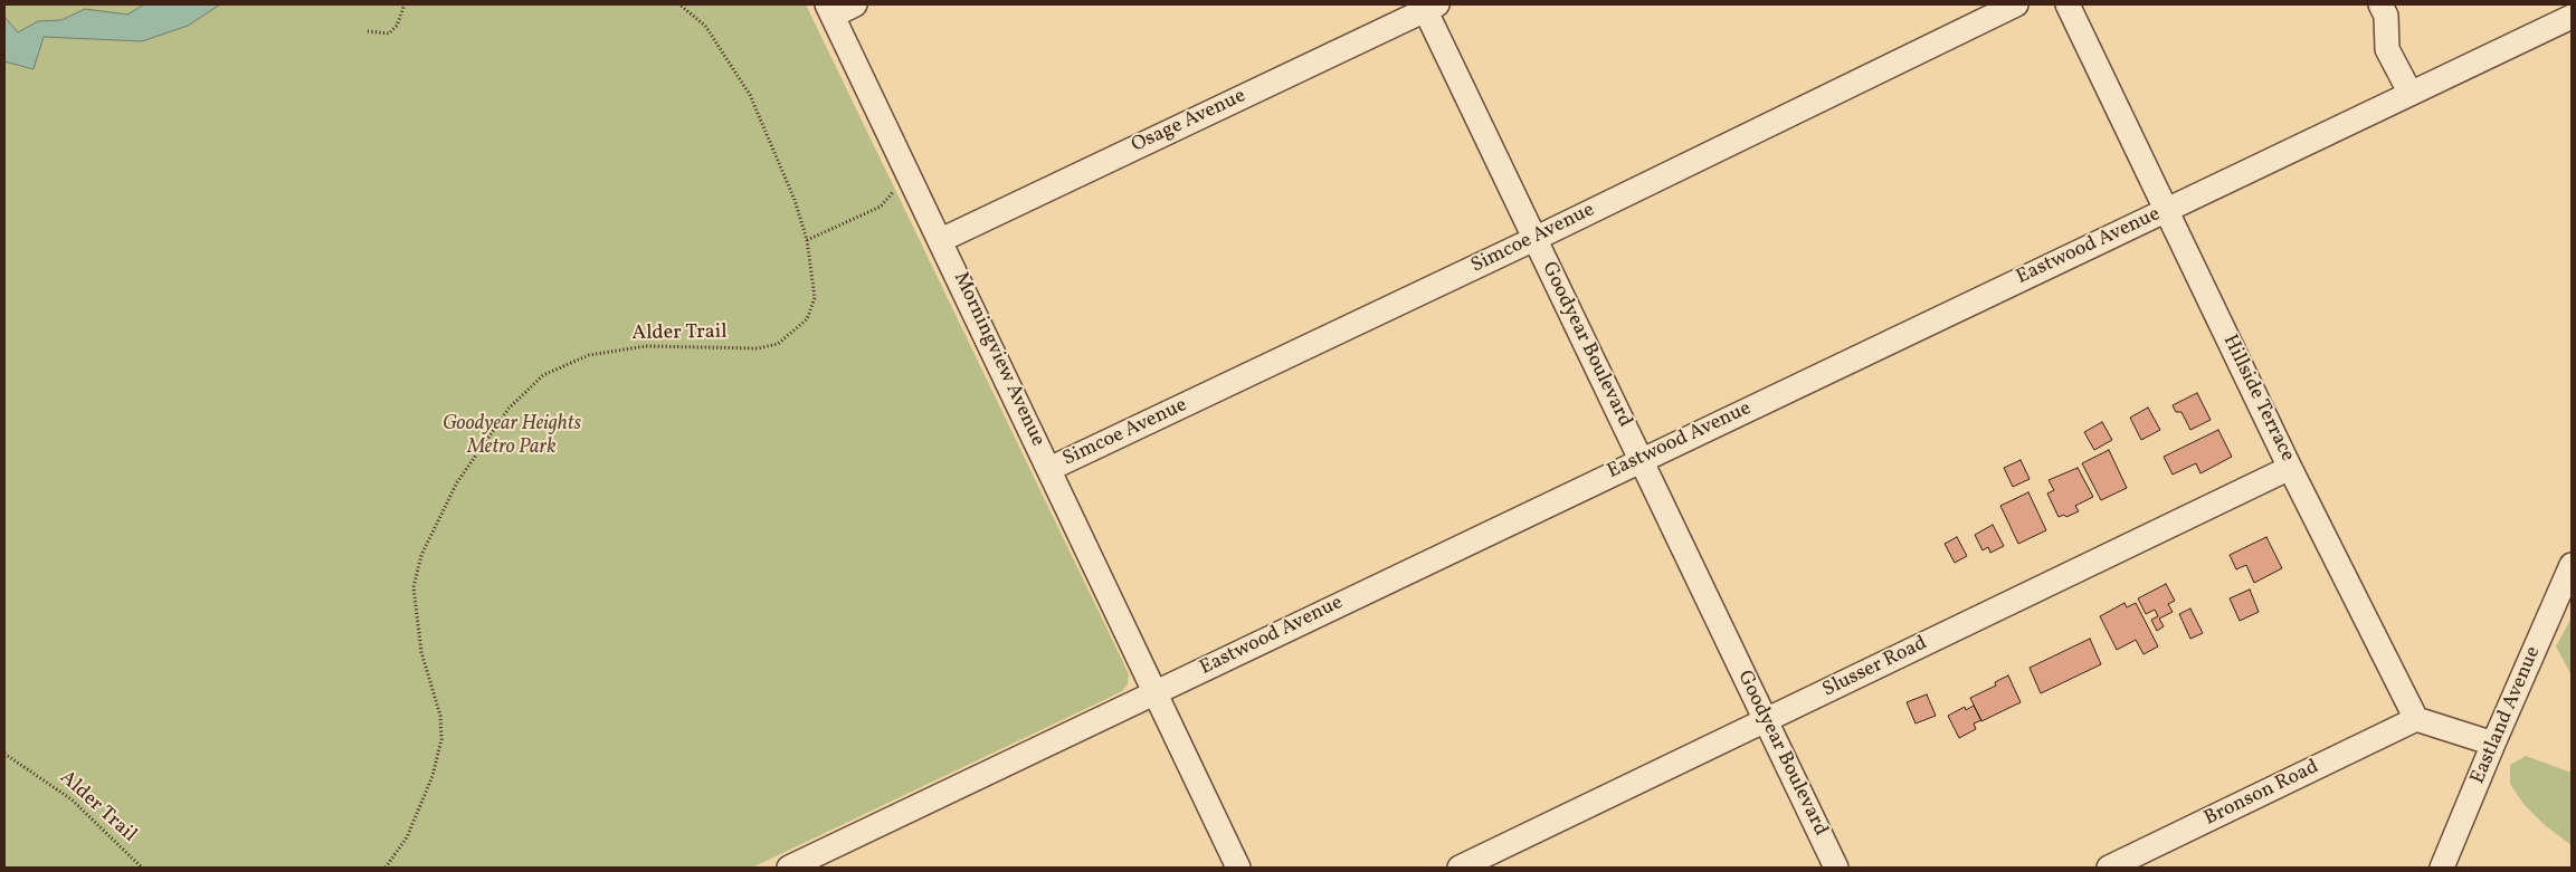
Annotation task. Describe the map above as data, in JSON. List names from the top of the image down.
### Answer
{
  "streets": {
    "street": [
      "Osage Avenue",
      "Simcoe Avenue",
      "Eastwood Avenue",
      "Goodyear Boulevard",
      "Morningview Avenue",
      "Hillside Terrace",
      "Slusser Road",
      "Eastland Avenue",
      "Bronson Road"
    ],
    "path": ["Alder Trail"]
  },
  "crossings": [
    ["Osage Avenue", "Goodyear Boulevard"],
    ["Osage Avenue", "Morningview Avenue"],
    ["Simcoe Avenue", "Goodyear Boulevard"],
    ["Simcoe Avenue", "Morningview Avenue"],
    ["Eastwood Avenue", "Goodyear Boulevard"],
    ["Eastwood Avenue", "Morningview Avenue"],
    ["Eastwood Avenue", "Hillside Terrace"],
    ["Goodyear Boulevard", "Slusser Road"],
    ["Hillside Terrace", "Slusser Road"],
    ["Hillside Terrace", "Bronson Road"]
  ],
  "parks": ["Goodyear Heights Metro Park"]
}
